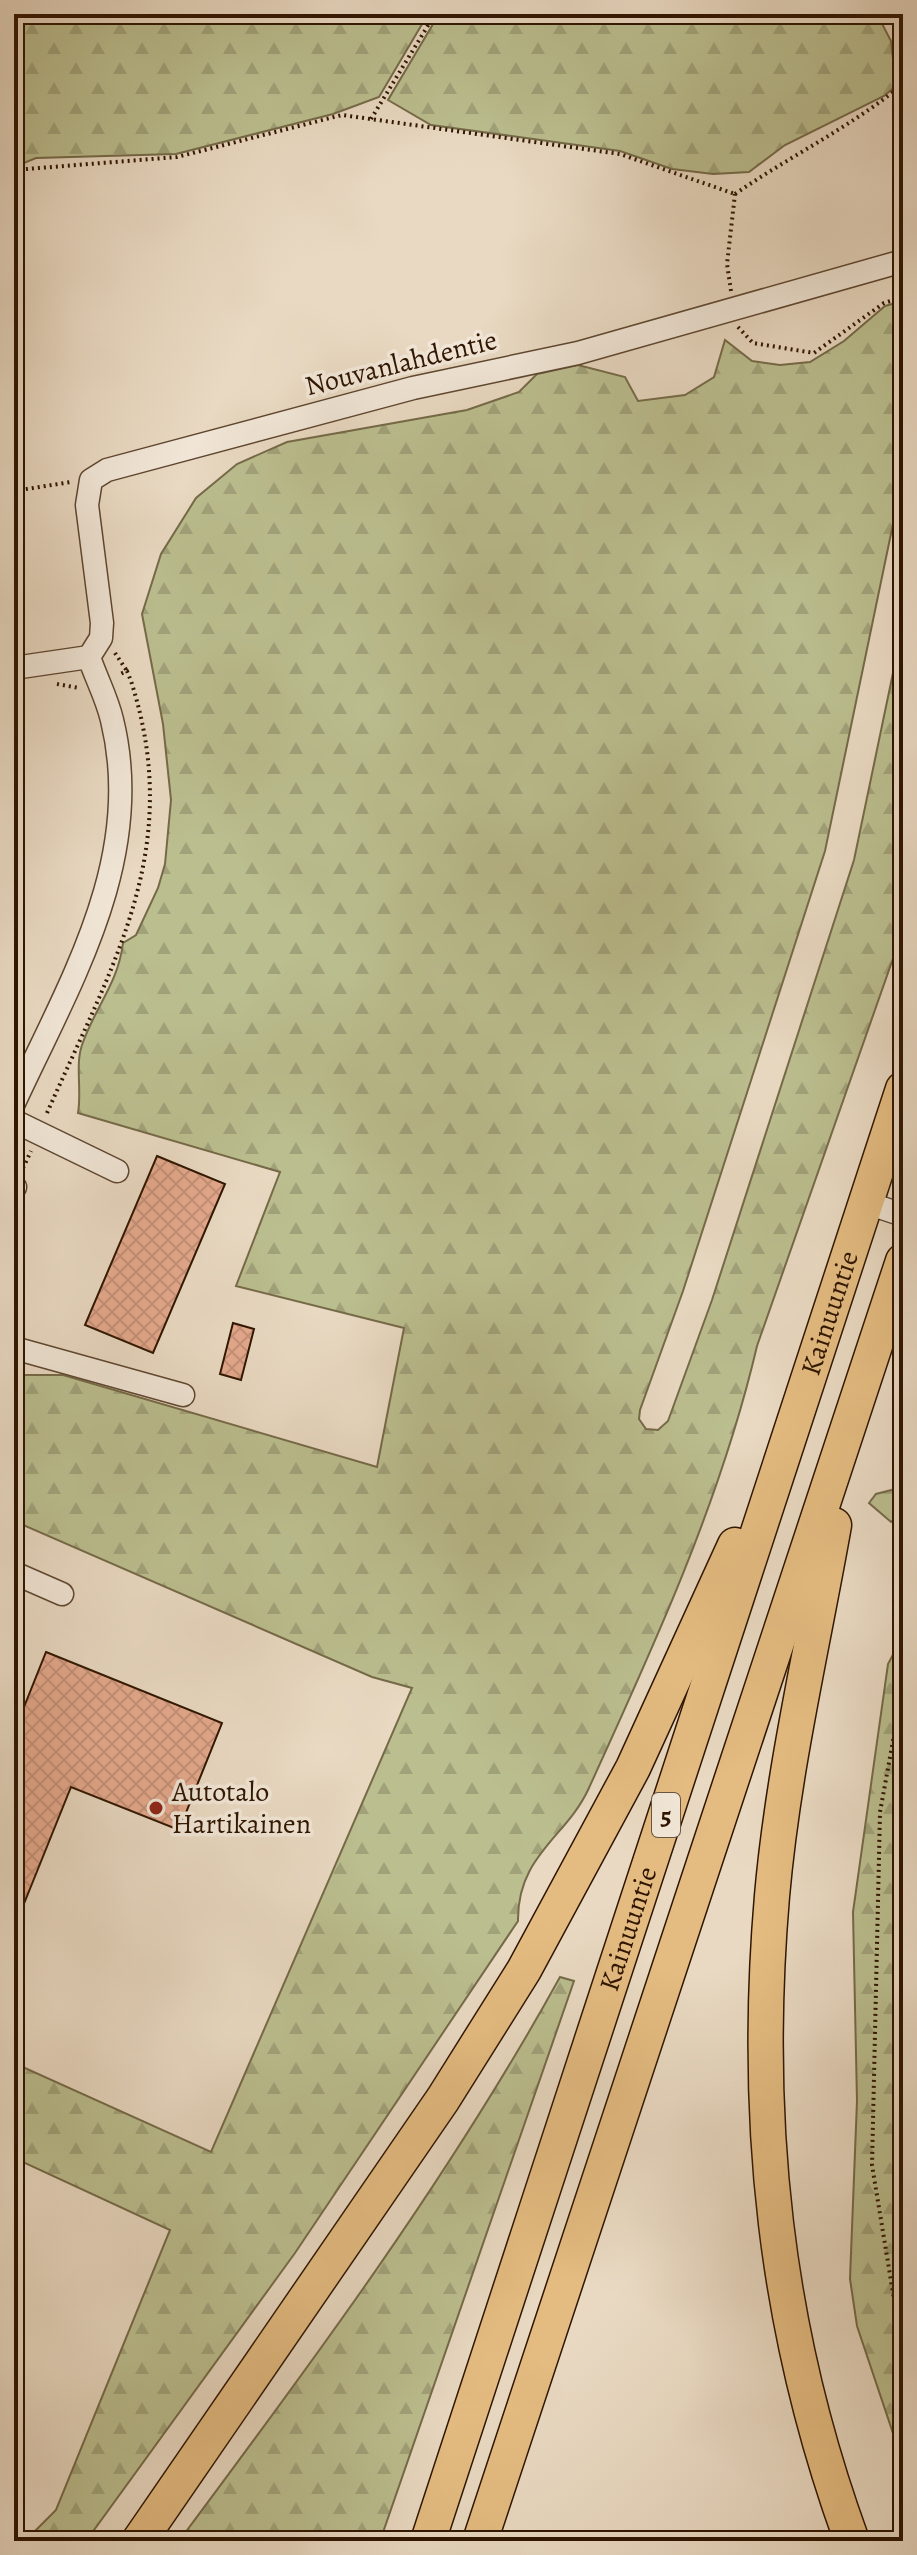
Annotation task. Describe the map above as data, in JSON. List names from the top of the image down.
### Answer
{
  "streets": {
    "highway": ["Kainuuntie", "5"],
    "street": ["Nouvanlahdentie"]
  },
  "places": ["Autotalo Hartikainen"]
}
